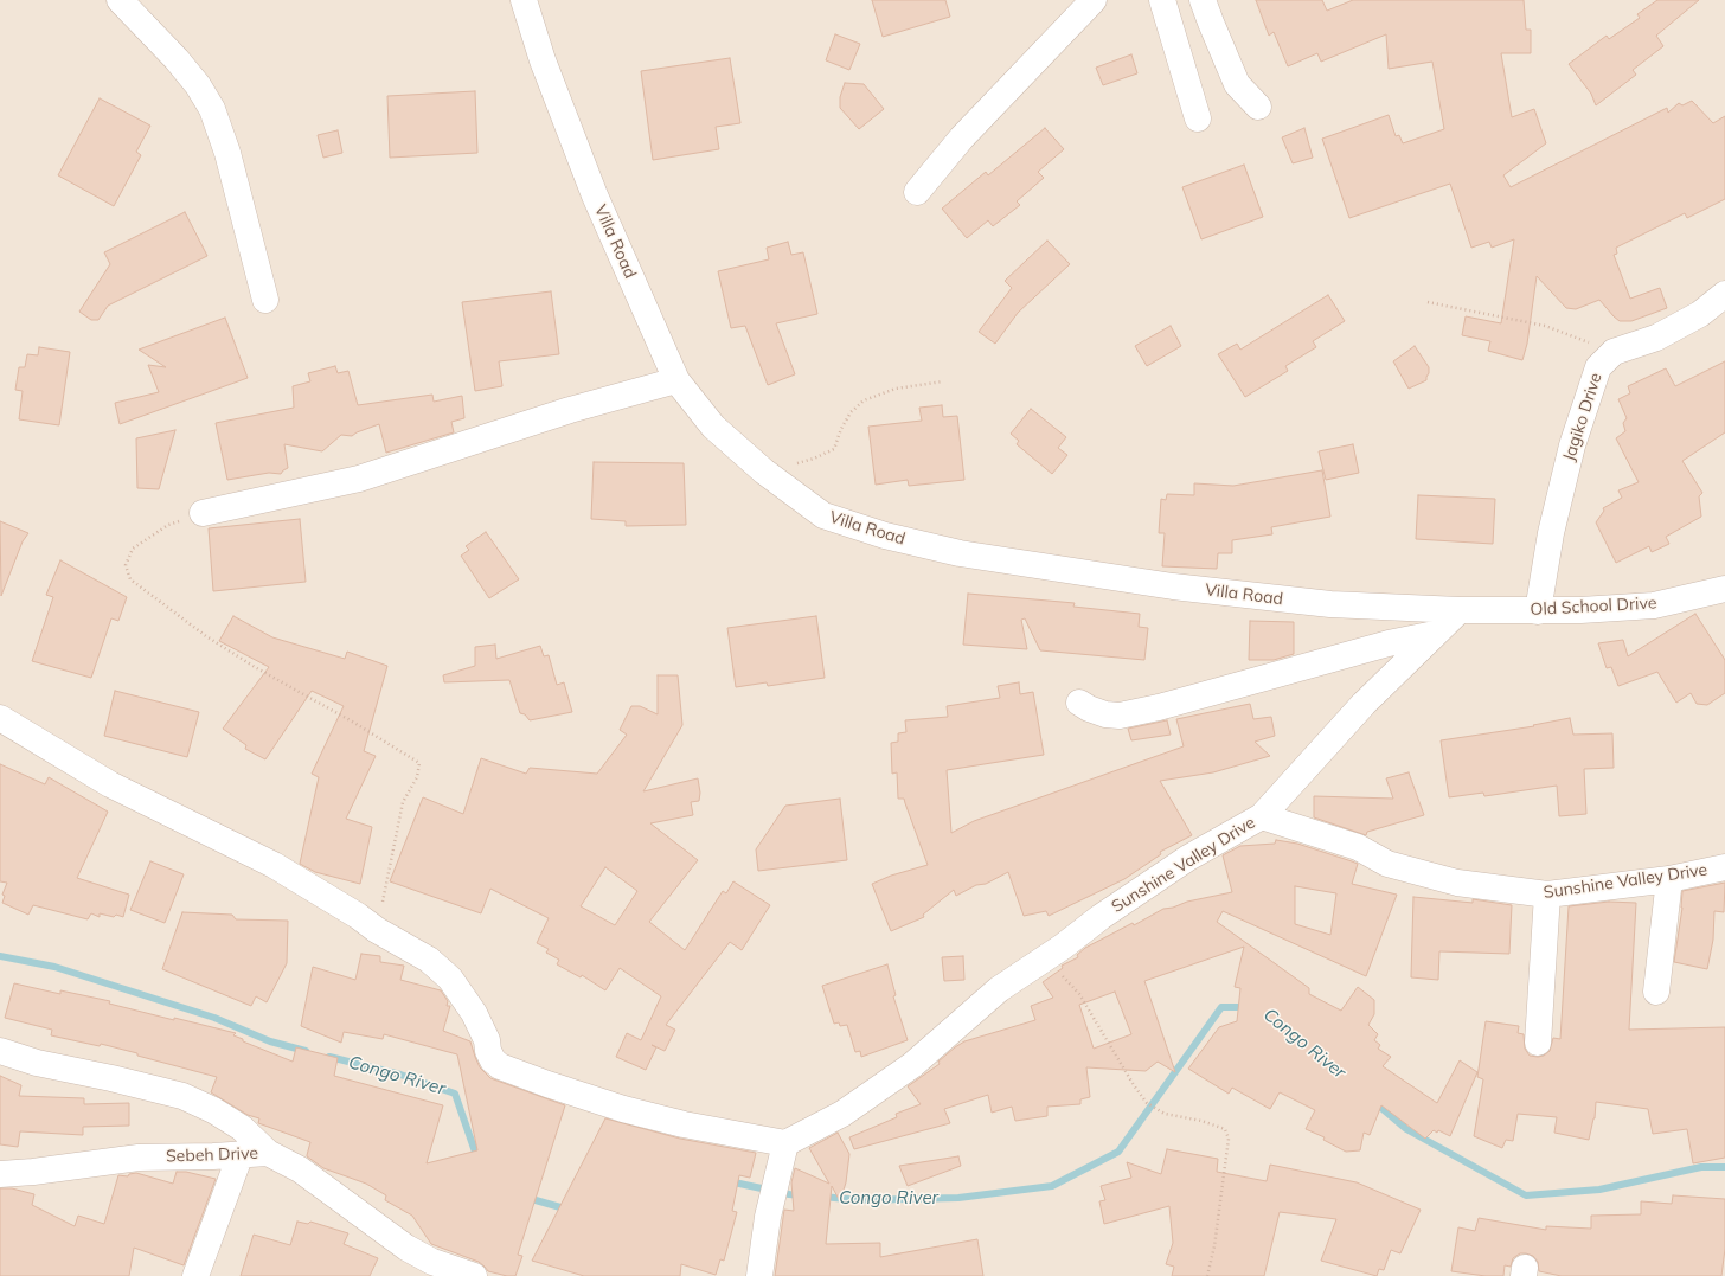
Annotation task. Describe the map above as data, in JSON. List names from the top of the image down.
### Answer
{
  "streets": {
    "street": [
      "Villa Road",
      "Jagiko Drive",
      "Old School Drive",
      "Sunshine Valley Drive",
      "Sebeh Drive"
    ]
  },
  "crossings": [
    ["Villa Road", "Old School Drive"],
    ["Jagiko Drive", "Old School Drive"]
  ],
  "water": ["Congo River"]
}
